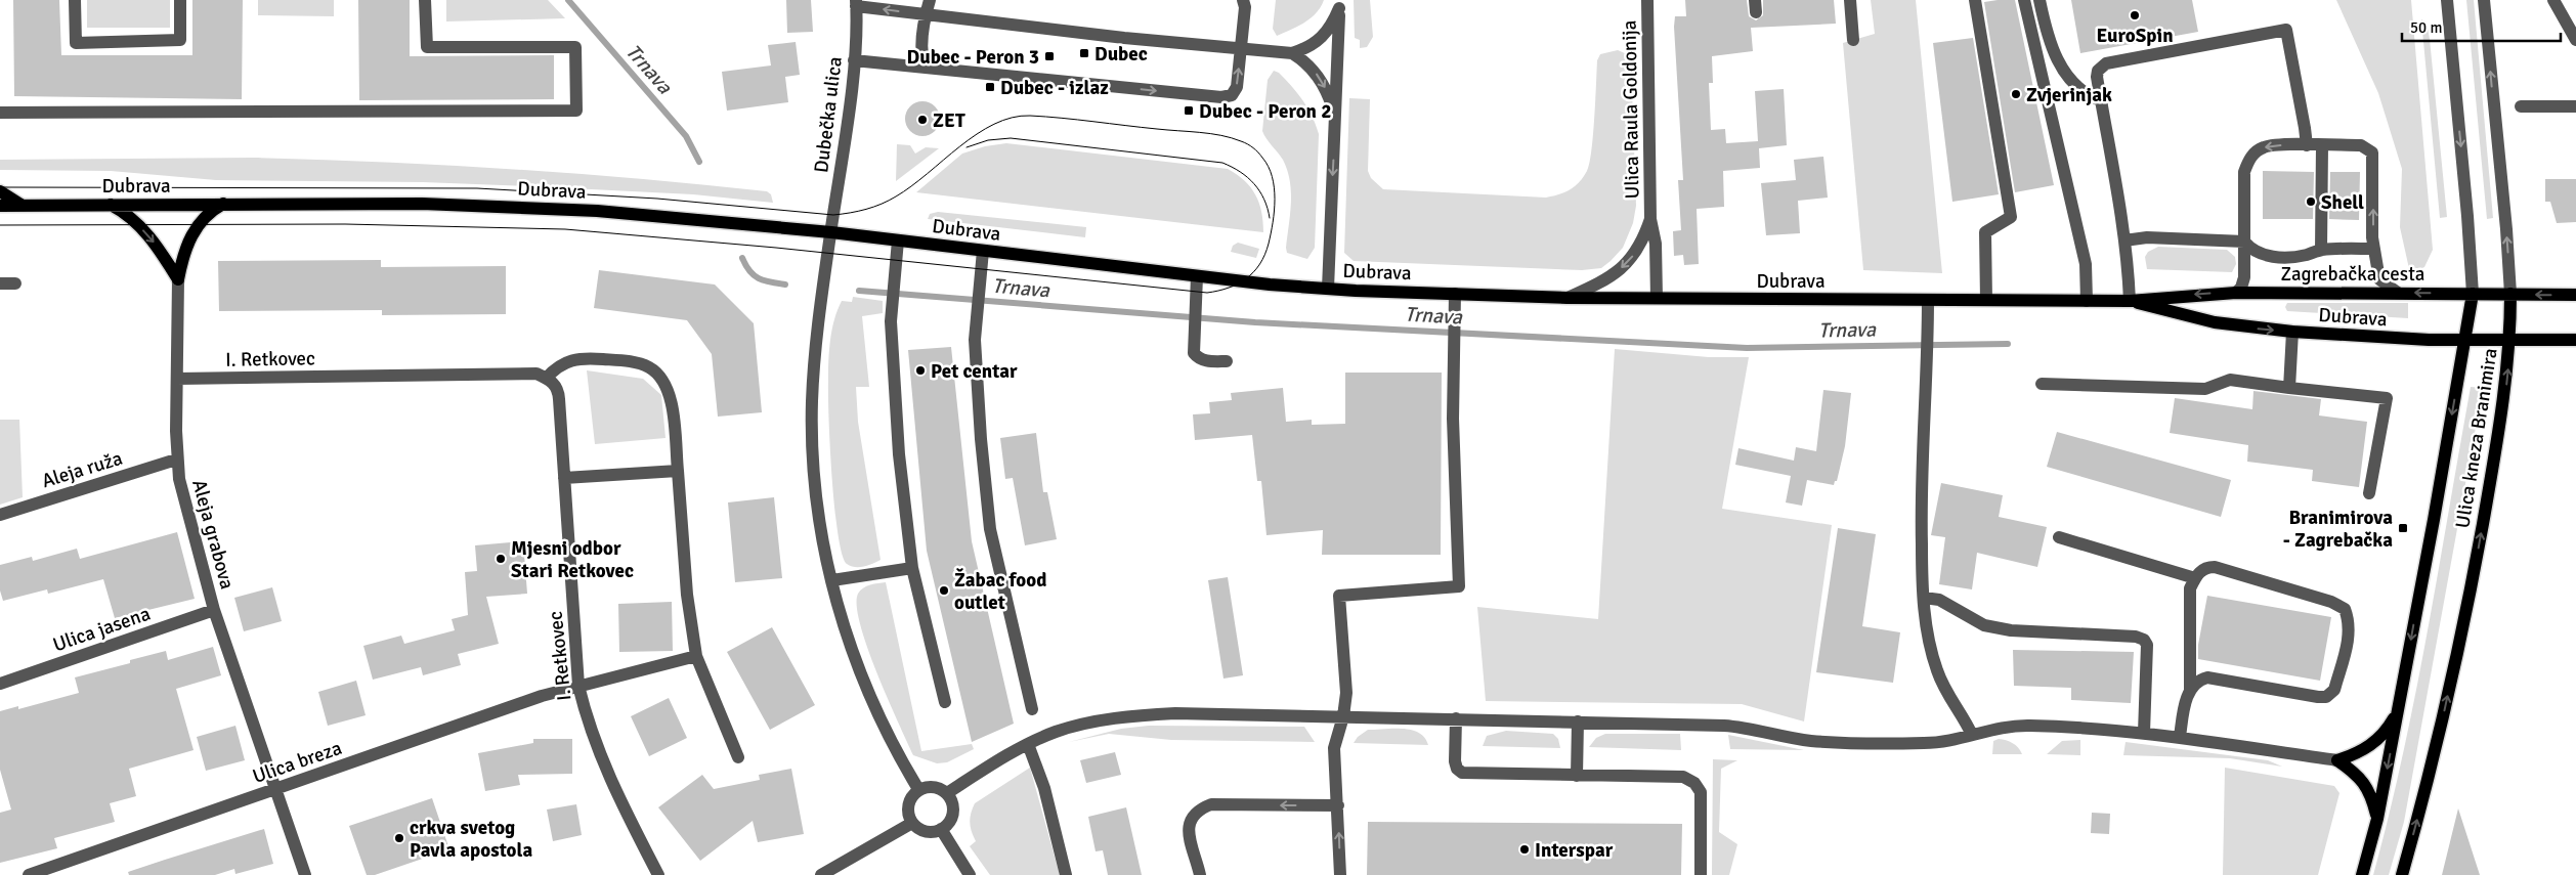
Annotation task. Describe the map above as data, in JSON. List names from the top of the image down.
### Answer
{
  "streets": {
    "main road": ["Dubrava", "Zagrebačka cesta", "Ulica kneza Branimira"],
    "street": [
      "Ulica Raula Goldonija",
      "Dubečka ulica",
      "I. Retkovec",
      "Aleja ruža",
      "Aleja grabova",
      "Ulica jasena",
      "Ulica breza"
    ]
  },
  "crossings": [
    ["Ulica Raula Goldonija", "Dubrava"],
    ["Dubečka ulica", "Dubrava"],
    ["Dubrava", "Zagrebačka cesta"],
    ["Dubrava", "Ulica kneza Branimira"],
    ["Zagrebačka cesta", "Ulica kneza Branimira"],
    ["I. Retkovec", "Aleja grabova"],
    ["I. Retkovec", "Ulica breza"],
    ["Aleja ruža", "Aleja grabova"],
    ["Aleja grabova", "Ulica jasena"],
    ["Aleja grabova", "Ulica breza"]
  ],
  "one_way": ["Zagrebačka cesta"],
  "water": ["Trnava"],
  "places": {
    "other": [
      "EuroSpin",
      "Zvjerinjak",
      "ZET",
      "Shell",
      "Pet centar",
      "Mjesni odbor Stari Retkovec",
      "Žabac food outlet",
      "crkva svetog Pavla apostola",
      "Interspar"
    ],
    "transit": [
      "Dubec",
      "Dubec - Peron 3",
      "Dubec - izlaz",
      "Dubec - Peron 2",
      "Branimirova - Zagrebačka"
    ]
  },
  "scale_bar": "50 m"
}
